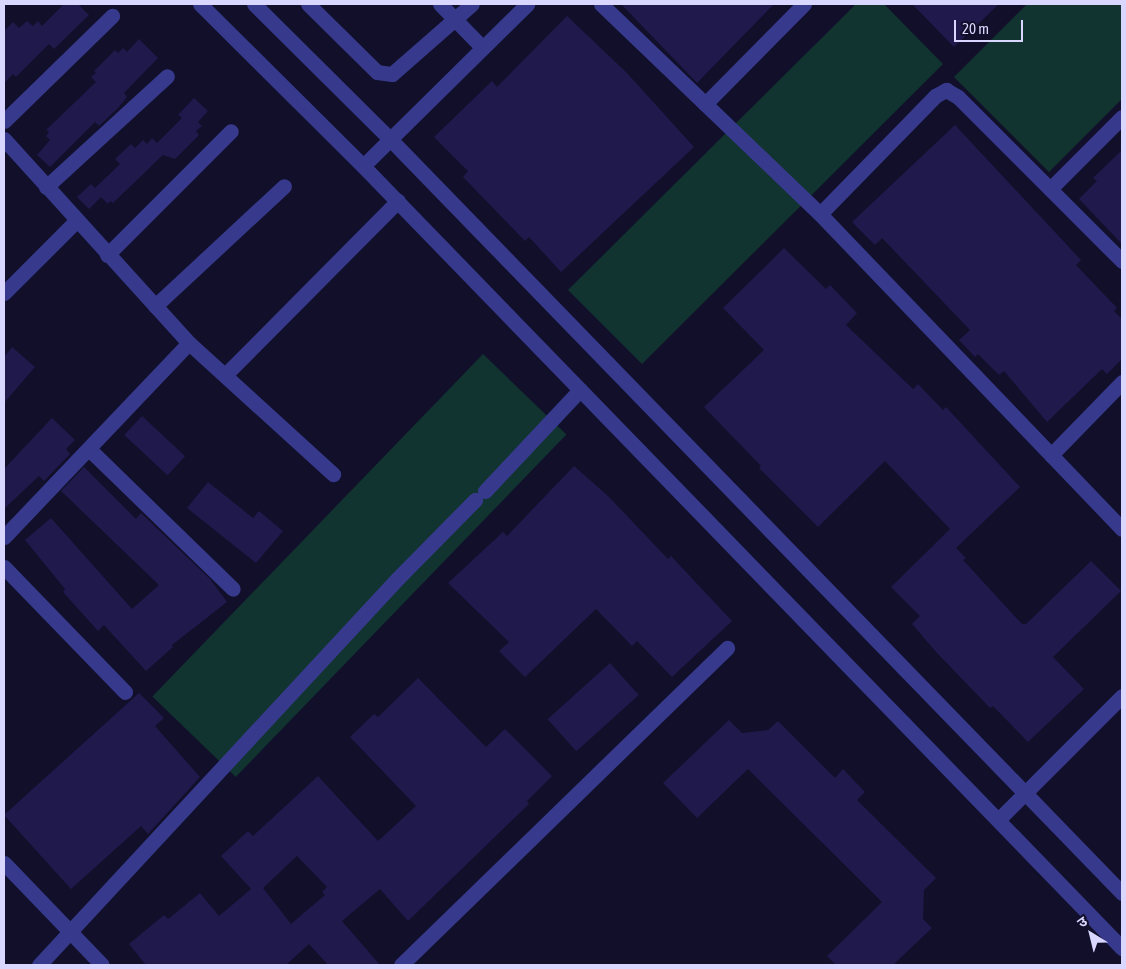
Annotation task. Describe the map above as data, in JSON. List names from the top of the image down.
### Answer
{
  "scale_bar": "20 m",
  "north": "top left"
}
